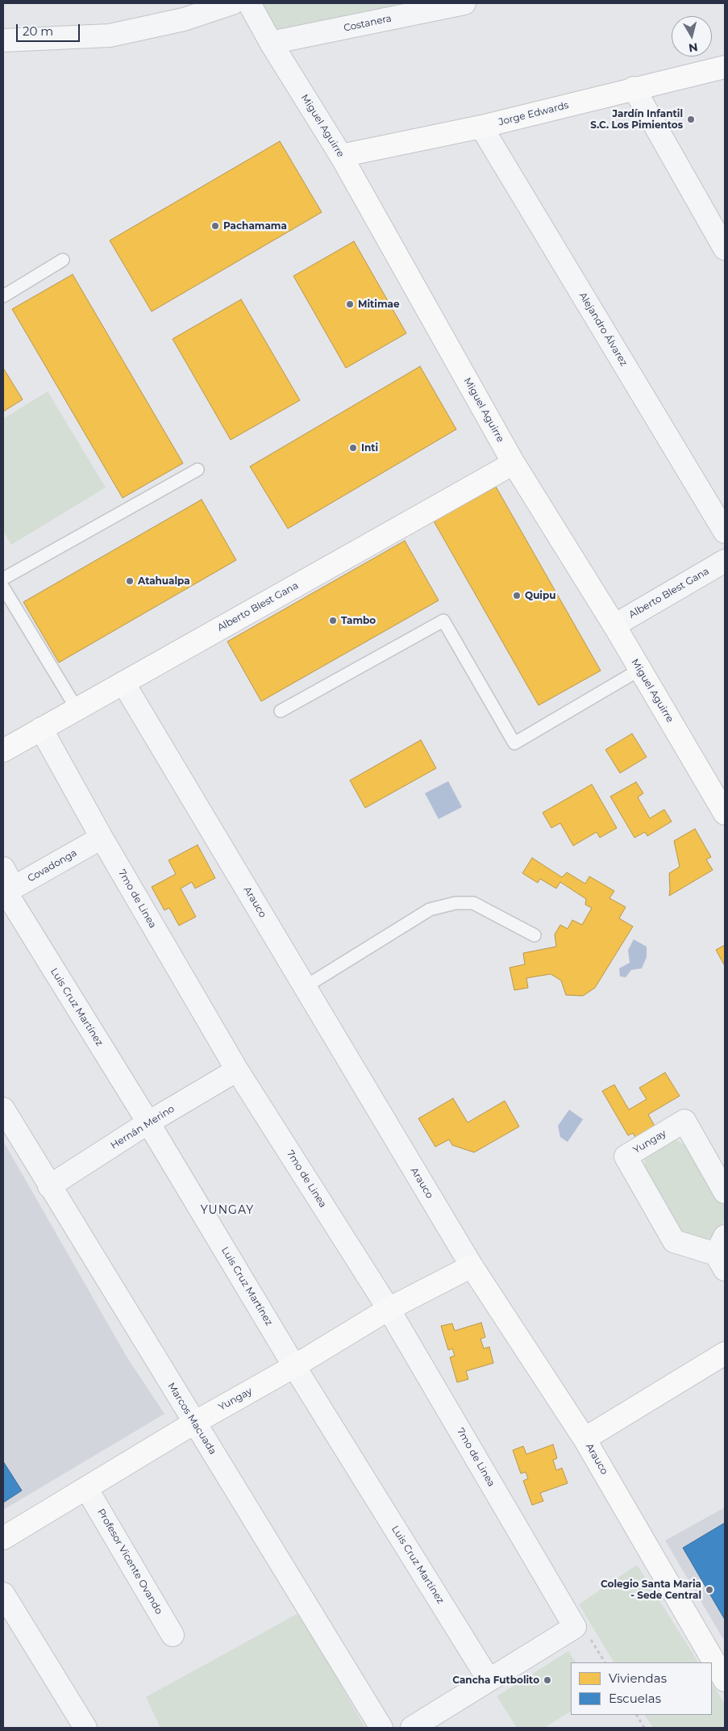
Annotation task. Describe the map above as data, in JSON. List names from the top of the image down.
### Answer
{
  "streets": {
    "street": [
      "Costanera",
      "Jorge Edwards",
      "Miguel Aguirre",
      "Alejandro Álvarez",
      "Alberto Blest Gana",
      "Covadonga",
      "7mo de Linea",
      "Arauco",
      "Luis Cruz Martínez",
      "Hernán Merino",
      "Yungay",
      "Marcos Macuada",
      "Profesor Vicente Ovando"
    ]
  },
  "crossings": [
    ["Costanera", "Miguel Aguirre"],
    ["Jorge Edwards", "Miguel Aguirre"],
    ["Jorge Edwards", "Alejandro Álvarez"],
    ["Miguel Aguirre", "Alberto Blest Gana"],
    ["Alberto Blest Gana", "7mo de Linea"],
    ["Alberto Blest Gana", "Arauco"],
    ["Covadonga", "7mo de Linea"],
    ["Covadonga", "Luis Cruz Martínez"],
    ["7mo de Linea", "Luis Cruz Martínez"],
    ["7mo de Linea", "Hernán Merino"],
    ["7mo de Linea", "Yungay"],
    ["Arauco", "Yungay"],
    ["Luis Cruz Martínez", "Hernán Merino"],
    ["Luis Cruz Martínez", "Yungay"],
    ["Hernán Merino", "Marcos Macuada"],
    ["Yungay", "Marcos Macuada"],
    ["Yungay", "Profesor Vicente Ovando"]
  ],
  "districts": ["YUNGAY"],
  "places": [
    "Jardín Infantil S.C. Los Pimientos",
    "Pachamama",
    "Mitimae",
    "Inti",
    "Atahualpa",
    "Quipu",
    "Tambo",
    "Colegio Santa Maria - Sede Central",
    "Cancha Futbolito"
  ],
  "legend": ["Viviendas", "Escuelas"],
  "scale_bar": "20 m",
  "north": "bottom"
}
